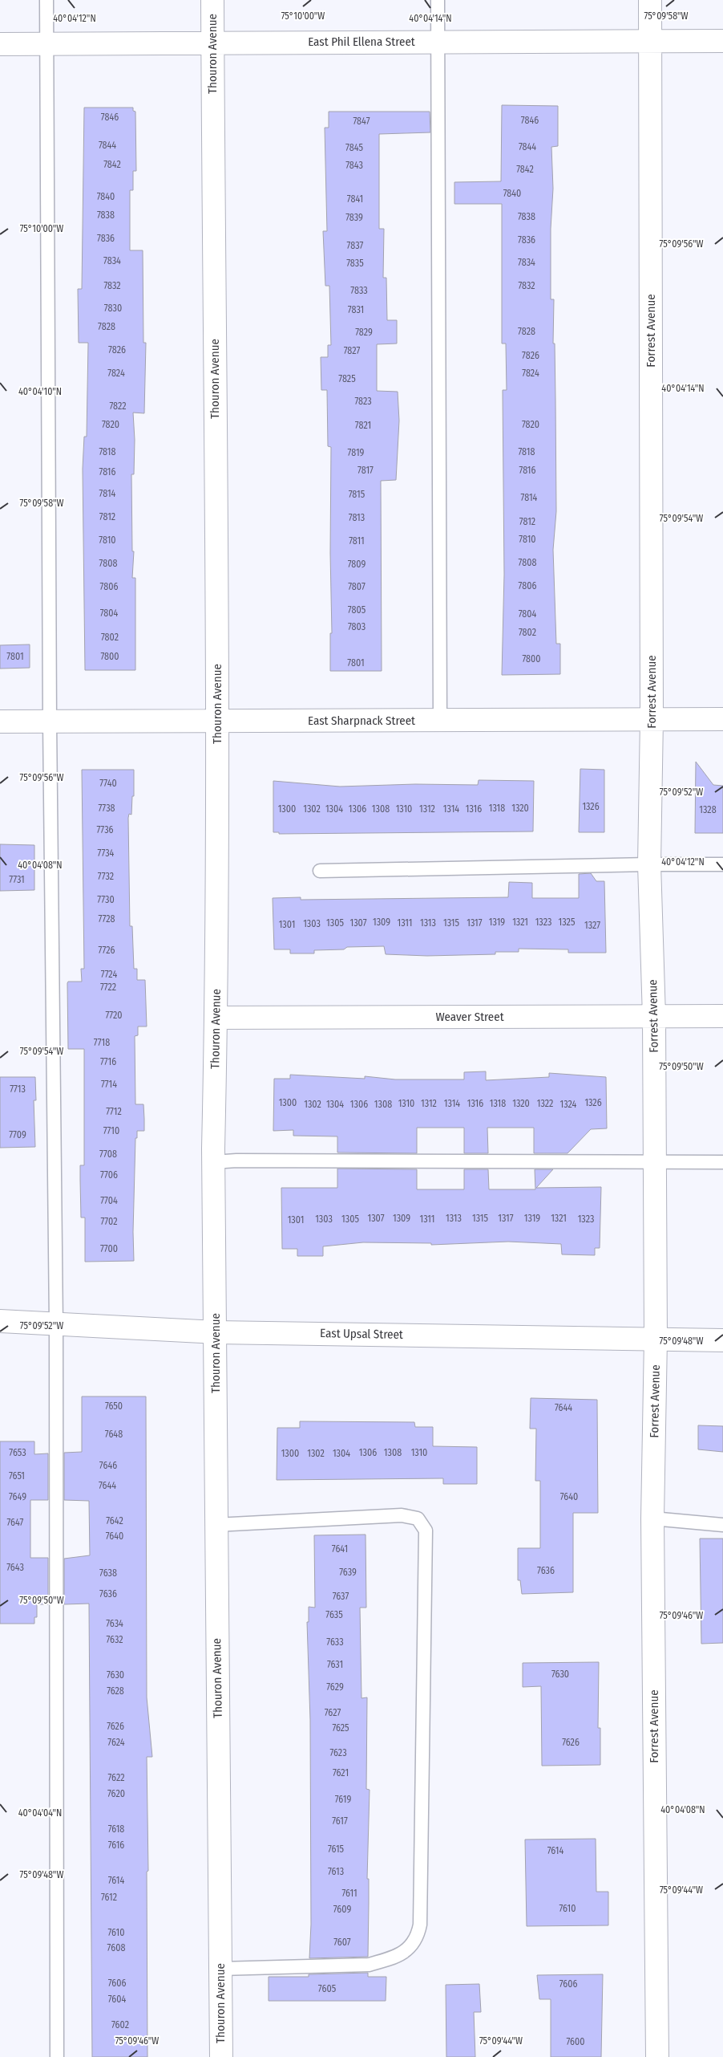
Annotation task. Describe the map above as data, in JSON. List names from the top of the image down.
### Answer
{
  "streets": {
    "street": [
      "East Phil Ellena Street",
      "Thouron Avenue",
      "Forrest Avenue",
      "East Sharpnack Street",
      "Weaver Street",
      "East Upsal Street"
    ]
  },
  "crossings": [
    ["East Phil Ellena Street", "Thouron Avenue"],
    ["East Phil Ellena Street", "Forrest Avenue"],
    ["Thouron Avenue", "East Sharpnack Street"],
    ["Thouron Avenue", "Weaver Street"],
    ["Thouron Avenue", "East Upsal Street"],
    ["Forrest Avenue", "East Sharpnack Street"],
    ["Forrest Avenue", "Weaver Street"],
    ["Forrest Avenue", "East Upsal Street"]
  ],
  "house_numbers": [
    "7846",
    "7846",
    "7847",
    "7844",
    "7844",
    "7845",
    "7842",
    "7843",
    "7842",
    "7840",
    "7840",
    "7841",
    "7838",
    "7838",
    "7839",
    "7836",
    "7836",
    "7837",
    "7834",
    "7834",
    "7835",
    "7832",
    "7832",
    "7833",
    "7830",
    "7831",
    "7828",
    "7828",
    "7829",
    "7826",
    "7827",
    "7826",
    "7824",
    "7824",
    "7825",
    "7823",
    "7822",
    "7820",
    "7820",
    "7821",
    "7818",
    "7818",
    "7819",
    "7817",
    "7816",
    "7816",
    "7814",
    "7815",
    "7814",
    "7812",
    "7813",
    "7812",
    "7810",
    "7810",
    "7811",
    "7808",
    "7808",
    "7809",
    "7806",
    "7806",
    "7807",
    "7805",
    "7804",
    "7804",
    "7803",
    "7802",
    "7802",
    "7801",
    "7800",
    "7800",
    "7801",
    "7740",
    "1326",
    "7738",
    "1318",
    "1320",
    "1300",
    "1302",
    "1304",
    "1306",
    "1308",
    "1310",
    "1312",
    "1314",
    "1316",
    "1328",
    "7736",
    "7734",
    "7732",
    "7731",
    "7730",
    "7728",
    "1309",
    "1319",
    "1321",
    "1323",
    "1325",
    "1305",
    "1307",
    "1311",
    "1313",
    "1315",
    "1317",
    "1303",
    "1301",
    "1327",
    "7726",
    "7724",
    "7722",
    "7720",
    "7718",
    "7716",
    "7714",
    "7713",
    "1300",
    "1326",
    "1310",
    "1312",
    "1314",
    "1316",
    "1318",
    "1320",
    "1322",
    "1302",
    "1304",
    "1306",
    "1308",
    "1324",
    "7712",
    "7710",
    "7709",
    "7708",
    "7706",
    "7704",
    "1307",
    "1309",
    "1313",
    "1315",
    "1317",
    "1319",
    "1321",
    "1303",
    "1305",
    "1311",
    "1323",
    "1301",
    "7702",
    "7700",
    "7650",
    "7644",
    "7648",
    "7653",
    "1306",
    "1308",
    "1310",
    "1300",
    "1302",
    "1304",
    "7646",
    "7651",
    "7644",
    "7649",
    "7640",
    "7642",
    "7647",
    "7640",
    "7641",
    "7643",
    "7636",
    "7639",
    "7638",
    "7636",
    "7637",
    "7635",
    "7634",
    "7632",
    "7633",
    "7631",
    "7630",
    "7630",
    "7629",
    "7628",
    "7627",
    "7626",
    "7625",
    "7624",
    "7626",
    "7623",
    "7621",
    "7622",
    "7620",
    "7619",
    "7617",
    "7618",
    "7616",
    "7615",
    "7614",
    "7613",
    "7614",
    "7611",
    "7612",
    "7610",
    "7609",
    "7610",
    "7607",
    "7608",
    "7606",
    "7606",
    "7605",
    "7604",
    "7602",
    "7600"
  ],
  "coordinates": [
    "75°10'00\"W",
    "75°09'58\"W",
    "40°04'12\"N",
    "40°04'14\"N",
    "75°09'56\"W",
    "40°04'10\"N",
    "75°09'54\"W",
    "75°09'52\"W",
    "40°04'08\"N",
    "75°09'50\"W",
    "75°09'48\"W",
    "75°09'46\"W",
    "40°04'04\"N",
    "75°09'44\"W"
  ]
}
